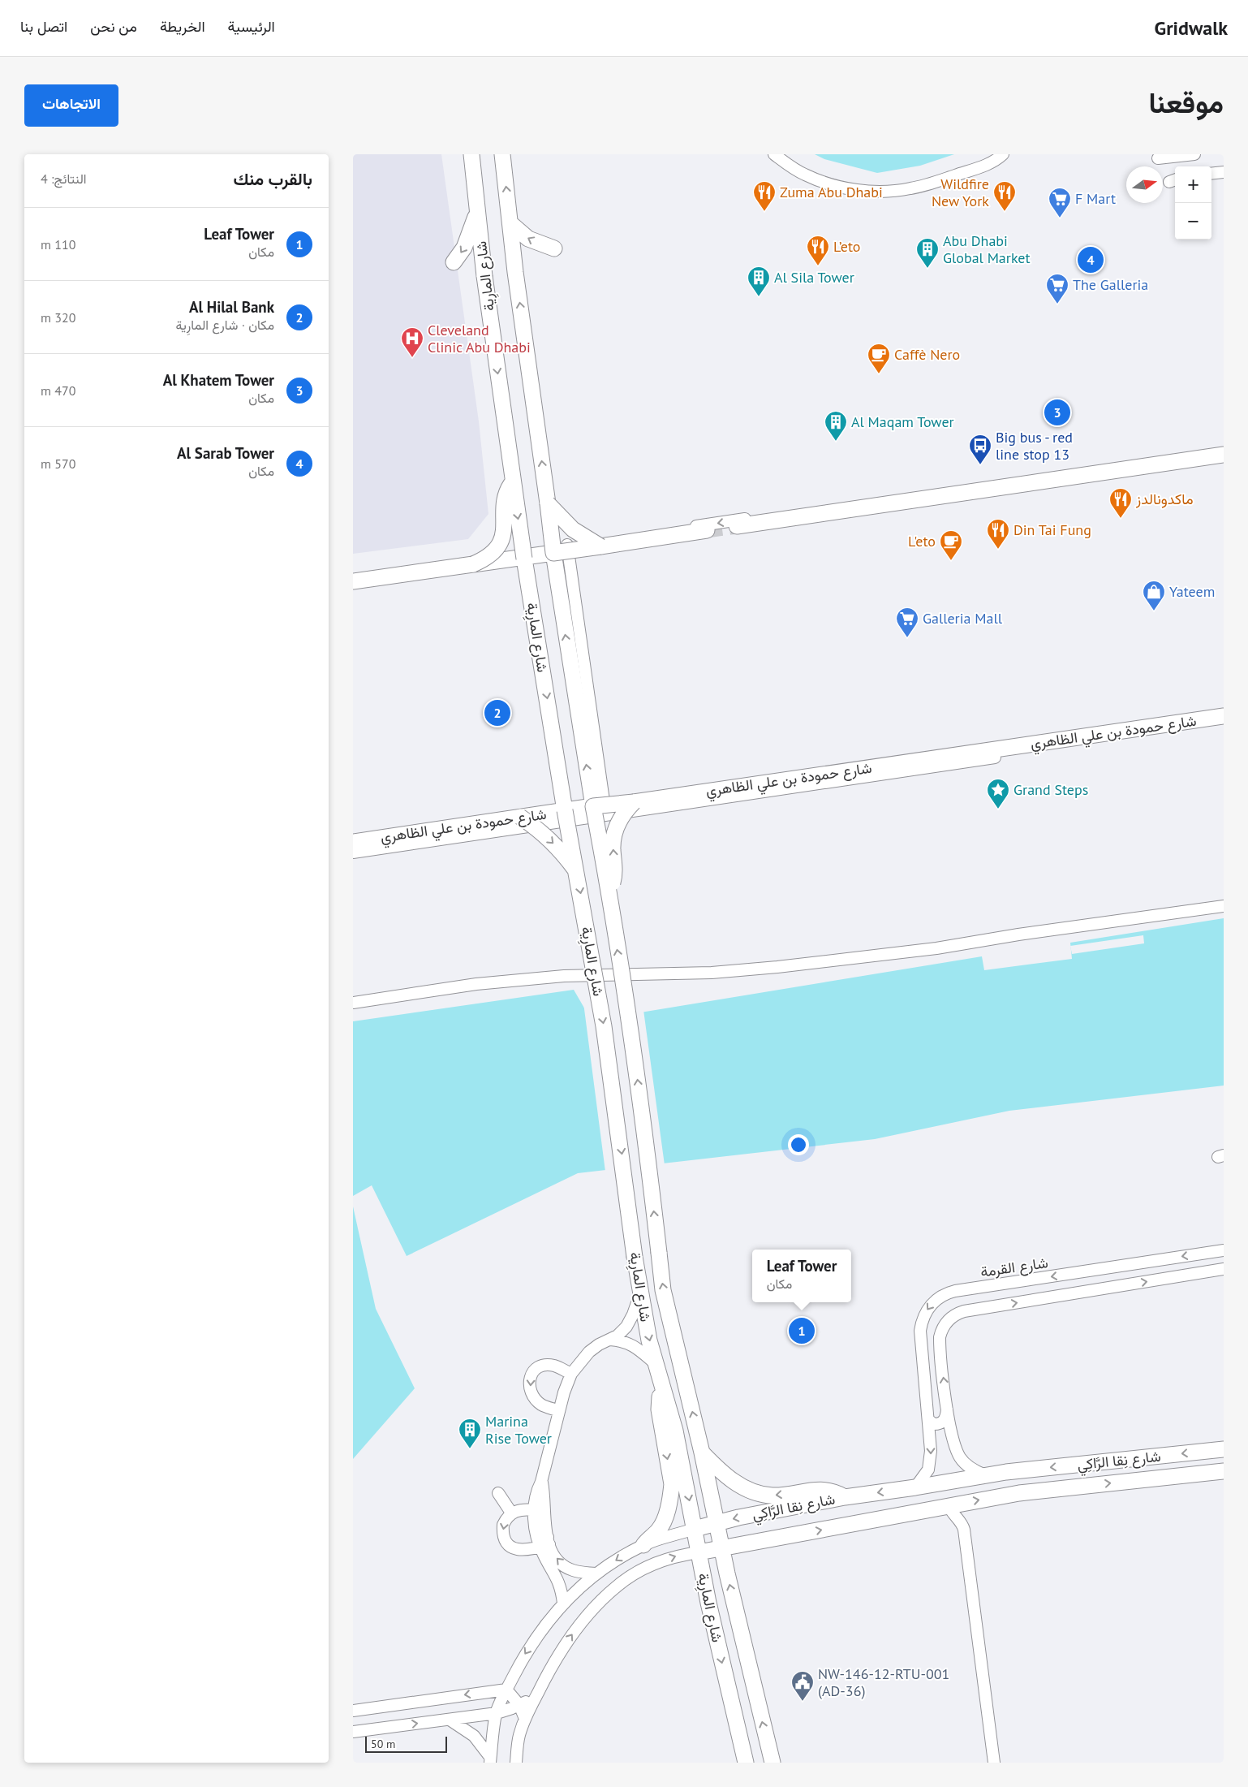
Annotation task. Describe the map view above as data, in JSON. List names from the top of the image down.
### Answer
{
  "streets": {
    "street": [
      "شارع المارِية",
      "شارع حمودة بن علي الظاهري",
      "شارع القرمة",
      "شارع نِقا الرَّاكِي"
    ]
  },
  "crossings": [
    ["شارع المارِية", "شارع حمودة بن علي الظاهري"],
    ["شارع المارِية", "شارع نِقا الرَّاكِي"],
    ["شارع القرمة", "شارع نِقا الرَّاكِي"]
  ],
  "places": {
    "restaurant": [
      "Zuma Abu Dhabi",
      "Wildfire New York",
      "L’eto",
      "ماكدونالدز",
      "Din Tai Fung"
    ],
    "supermarket": ["F Mart", "The Galleria", "Galleria Mall"],
    "building": [
      "Abu Dhabi Global Market",
      "Al Sila Tower",
      "Al Maqam Tower",
      "Marina Rise Tower"
    ],
    "hospital": ["Cleveland Clinic Abu Dhabi"],
    "cafe": ["Caffè Nero", "L'eto"],
    "bus stop": ["Big bus - red line stop 13"],
    "shop": ["Yateem"],
    "place": ["Grand Steps"],
    "public building": ["NW-146-12-RTU-001 (AD-36)"]
  },
  "scale_bar": "50 m",
  "north": "right",
  "page": {
    "header": "Gridwalk",
    "nav": [
      "الرئيسية",
      "الخريطة",
      "من نحن",
      "اتصل بنا"
    ],
    "title": "موقعنا",
    "buttons": "الاتجاهات",
    "heading": ["بالقرب منك", "النتائج: 4"],
    "map_buttons": ["+", "−"],
    "list": [
      {
        "mark": "1",
        "name": "Leaf Tower",
        "note": "مكان",
        "value": "110 m"
      },
      {
        "mark": "2",
        "name": "Al Hilal Bank",
        "note": "مكان · شارع المارِية",
        "value": "320 m"
      },
      {
        "mark": "3",
        "name": "Al Khatem Tower",
        "note": "مكان",
        "value": "470 m"
      },
      {
        "mark": "4",
        "name": "Al Sarab Tower",
        "note": "مكان",
        "value": "570 m"
      }
    ],
    "pins": [
      "4",
      "3",
      "2",
      "1"
    ],
    "popup": ["Leaf Tower", "مكان"],
    "scale": "50 m"
  }
}
